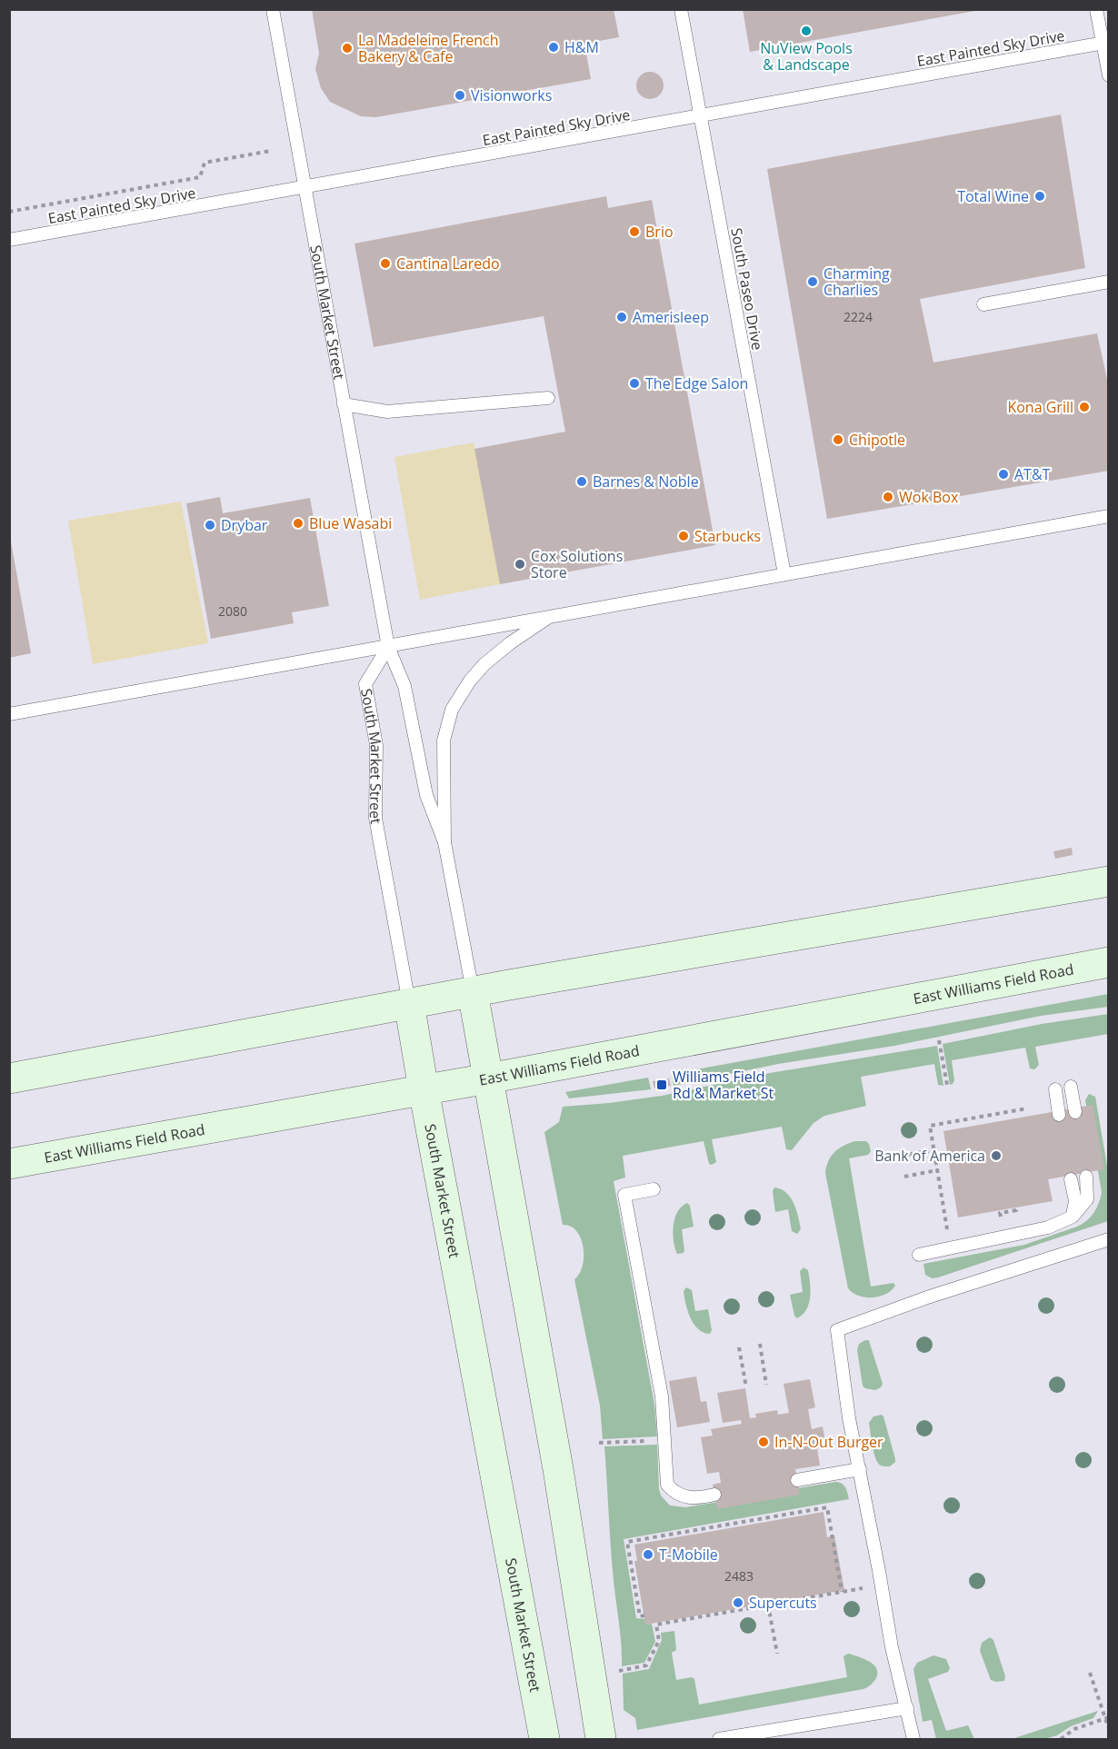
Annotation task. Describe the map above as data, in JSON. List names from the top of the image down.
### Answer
{
  "streets": {
    "main road": ["South Market Street", "East Williams Field Road"],
    "lane": ["East Painted Sky Drive", "South Paseo Drive"]
  },
  "crossings": [
    ["East Painted Sky Drive", "South Paseo Drive"],
    ["East Painted Sky Drive", "South Market Street"],
    ["South Market Street", "East Williams Field Road"]
  ],
  "places": {
    "other": [
      "NuView Pools & Landscape",
      "H&M",
      "La Madeleine French Bakery & Cafe",
      "Visionworks",
      "Total Wine",
      "Brio",
      "Cantina Laredo",
      "Charming Charlies",
      "Amerisleep",
      "The Edge Salon",
      "Kona Grill",
      "Chipotle",
      "AT&T",
      "Barnes & Noble",
      "Wok Box",
      "Blue Wasabi",
      "Drybar",
      "Starbucks",
      "Cox Solutions Store",
      "Bank of America",
      "In-N-Out Burger",
      "T-Mobile",
      "Supercuts"
    ],
    "transit": ["Williams Field Rd & Market St"]
  },
  "house_numbers": ["2224", "2080", "2483"]
}
